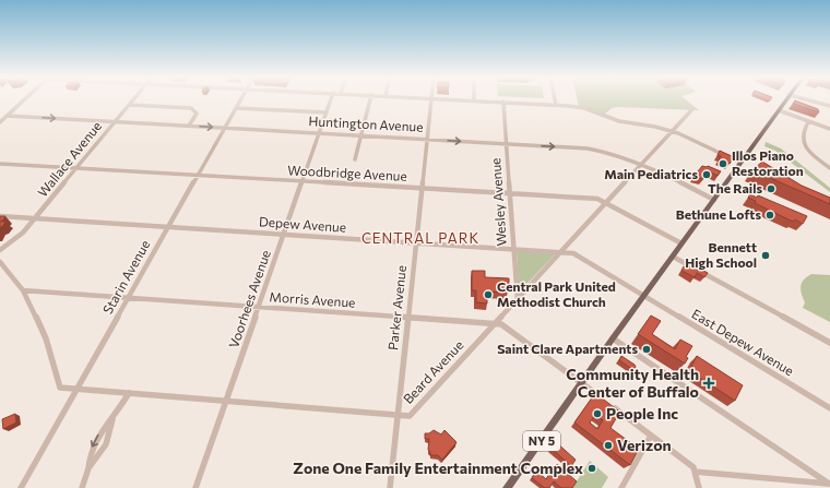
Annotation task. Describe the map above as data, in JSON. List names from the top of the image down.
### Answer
{
  "streets": {
    "main road": ["NY 5"],
    "street": [
      "Huntington Avenue",
      "Wallace Avenue",
      "Woodbridge Avenue",
      "Wesley Avenue",
      "Depew Avenue",
      "Starin Avenue",
      "Voorhees Avenue",
      "Morris Avenue",
      "Parker Avenue",
      "East Depew Avenue",
      "Beard Avenue"
    ]
  },
  "crossings": [
    ["Huntington Avenue", "Wallace Avenue"],
    ["Huntington Avenue", "Wesley Avenue"],
    ["Huntington Avenue", "Starin Avenue"],
    ["Huntington Avenue", "Voorhees Avenue"],
    ["Huntington Avenue", "Parker Avenue"],
    ["Huntington Avenue", "Beard Avenue"],
    ["Huntington Avenue", "NY 5"],
    ["Wallace Avenue", "Woodbridge Avenue"],
    ["Wallace Avenue", "Depew Avenue"],
    ["Woodbridge Avenue", "Wesley Avenue"],
    ["Woodbridge Avenue", "Starin Avenue"],
    ["Woodbridge Avenue", "Voorhees Avenue"],
    ["Woodbridge Avenue", "Parker Avenue"],
    ["Woodbridge Avenue", "Beard Avenue"],
    ["Woodbridge Avenue", "NY 5"],
    ["Wesley Avenue", "Depew Avenue"],
    ["Wesley Avenue", "Beard Avenue"],
    ["Depew Avenue", "Starin Avenue"],
    ["Depew Avenue", "Voorhees Avenue"],
    ["Depew Avenue", "Parker Avenue"],
    ["Depew Avenue", "East Depew Avenue"],
    ["Depew Avenue", "Beard Avenue"],
    ["Depew Avenue", "NY 5"],
    ["Starin Avenue", "Morris Avenue"],
    ["Starin Avenue", "Beard Avenue"],
    ["Voorhees Avenue", "Morris Avenue"],
    ["Voorhees Avenue", "Beard Avenue"],
    ["Morris Avenue", "Parker Avenue"],
    ["Morris Avenue", "Beard Avenue"],
    ["Morris Avenue", "NY 5"],
    ["Parker Avenue", "Beard Avenue"],
    ["East Depew Avenue", "NY 5"]
  ],
  "districts": ["CENTRAL PARK"],
  "places": {
    "other": [
      "Illos Piano Restoration",
      "Main Pediatrics",
      "The Rails",
      "Bethune Lofts",
      "Bennett High School",
      "Central Park United Methodist Church",
      "Saint Clare Apartments",
      "People Inc",
      "Verizon",
      "Zone One Family Entertainment Complex"
    ],
    "health": ["Community Health Center of Buffalo"]
  }
}
